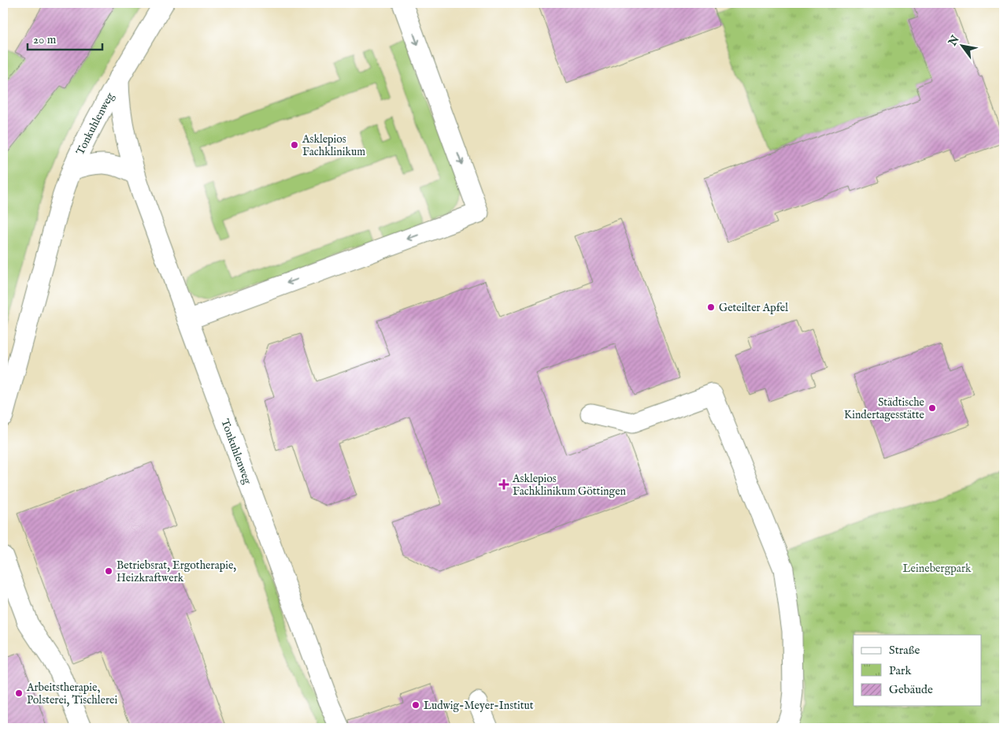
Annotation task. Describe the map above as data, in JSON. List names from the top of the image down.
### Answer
{
  "streets": {
    "street": ["Tonkuhlenweg"]
  },
  "parks": ["Leinebergpark"],
  "places": {
    "other": [
      "Asklepios Fachklinikum",
      "Geteilter Apfel",
      "Städtische Kindertagesstätte",
      "Betriebsrat, Ergotherapie, Heizkraftwerk",
      "Arbeitstherapie, Polsterei, Tischlerei",
      "Ludwig-Meyer-Institut"
    ],
    "health": ["Asklepios Fachklinikum Göttingen"]
  },
  "legend": ["Straße", "Park", "Gebäude"],
  "scale_bar": "20 m",
  "north": "top left"
}
